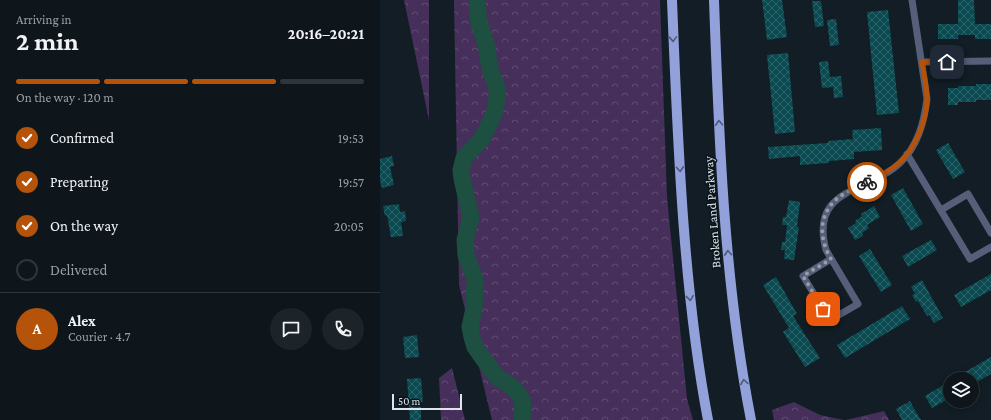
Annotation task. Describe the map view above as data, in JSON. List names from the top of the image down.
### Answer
{
  "streets": {
    "main road": ["Broken Land Parkway"]
  },
  "scale_bar": "50 m",
  "page": {
    "heading": ["2 min", "Arriving in", "20:16–20:21"],
    "panel": ["Alex", "Courier · 4.7"],
    "bar": "On the way · 120 m",
    "list": [
      ["Confirmed", "19:53"],
      ["Preparing", "19:57"],
      ["On the way", "20:05"],
      "Delivered"
    ],
    "round": "A",
    "scale": "50 m"
  }
}
